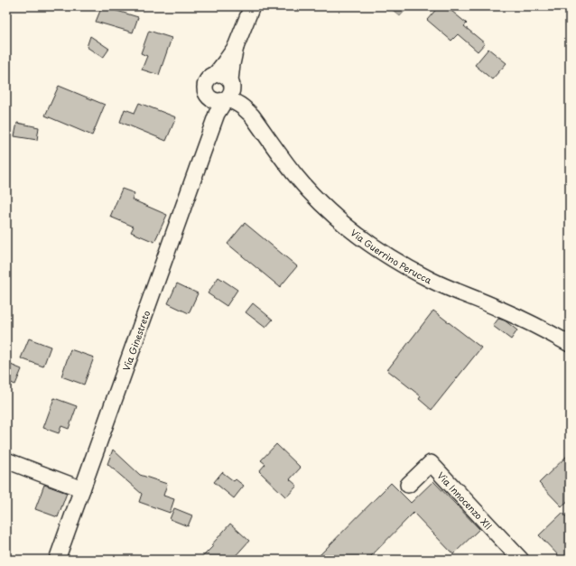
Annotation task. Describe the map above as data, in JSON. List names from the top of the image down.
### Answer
{
  "streets": {
    "street": ["Via Guerrino Perucca", "Via Ginestreto", "Via Innocenzo XII"]
  },
  "crossings": [
    ["Via Guerrino Perucca", "Via Ginestreto"]
  ]
}
